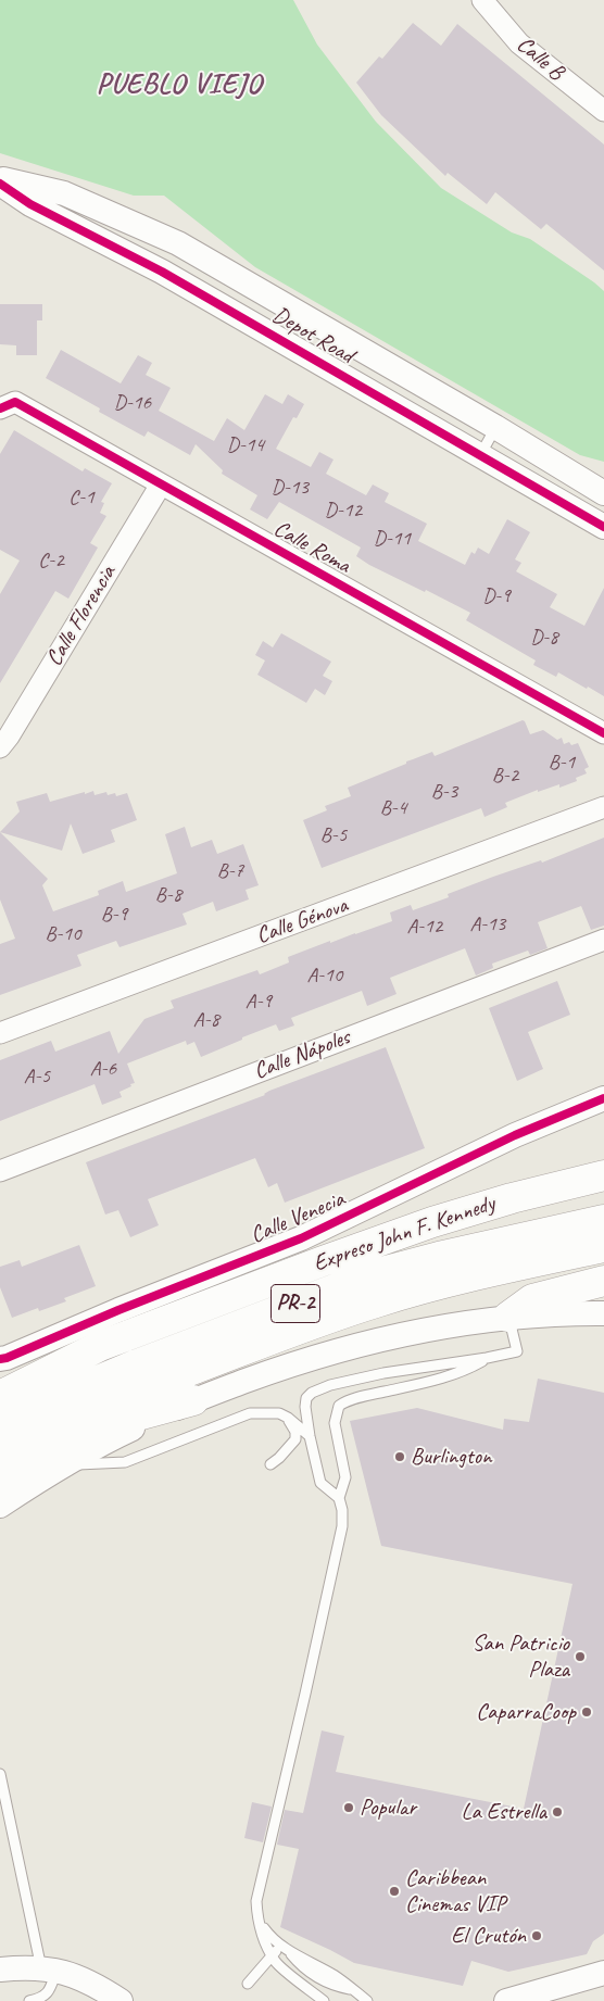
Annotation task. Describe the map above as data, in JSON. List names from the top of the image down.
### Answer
{
  "streets": {
    "highway": ["Expreso John F. Kennedy", "PR-2"],
    "street": [
      "Calle B",
      "Depot Road",
      "Calle Roma",
      "Calle Florencia",
      "Calle Génova",
      "Calle Nápoles",
      "Calle Venecia"
    ]
  },
  "crossings": [
    ["Calle Roma", "Calle Florencia"]
  ],
  "districts": ["PUEBLO VIEJO"],
  "places": [
    "Burlington",
    "San Patricio Plaza",
    "CaparraCoop",
    "Popular",
    "La Estrella",
    "Caribbean Cinemas VIP",
    "El Crutón"
  ],
  "house_numbers": [
    "D-16",
    "D-14",
    "D-13",
    "C-1",
    "D-12",
    "D-11",
    "C-2",
    "D-9",
    "D-8",
    "B-1",
    "B-2",
    "B-3",
    "B-4",
    "B-5",
    "B-7",
    "B-8",
    "B-9",
    "A-13",
    "A-12",
    "B-10",
    "A-10",
    "A-9",
    "A-8",
    "A-6",
    "A-5"
  ]
}
